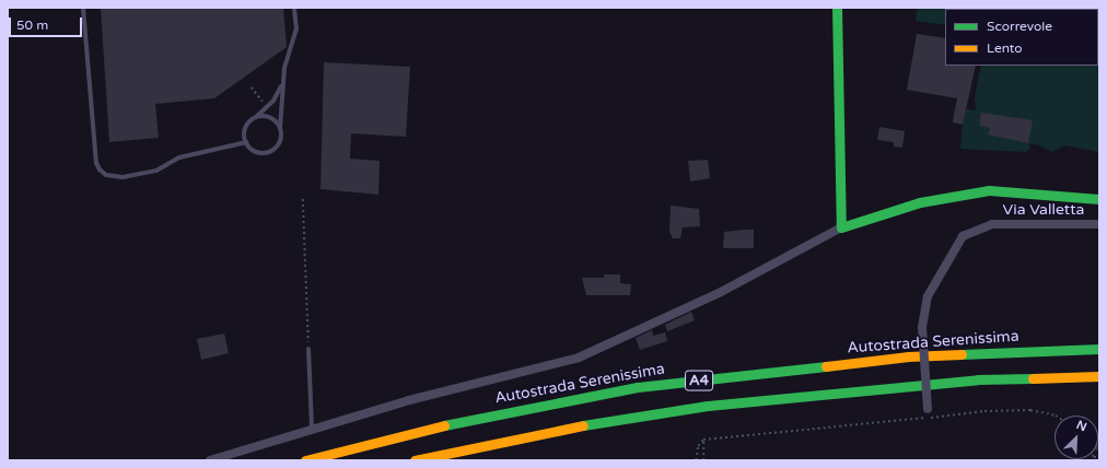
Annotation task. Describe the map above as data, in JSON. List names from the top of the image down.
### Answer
{
  "streets": {
    "main road": ["Autostrada Serenissima", "A4"],
    "street": ["Via Valletta"]
  },
  "legend": ["Scorrevole", "Lento"],
  "scale_bar": "50 m",
  "north": "top right"
}
